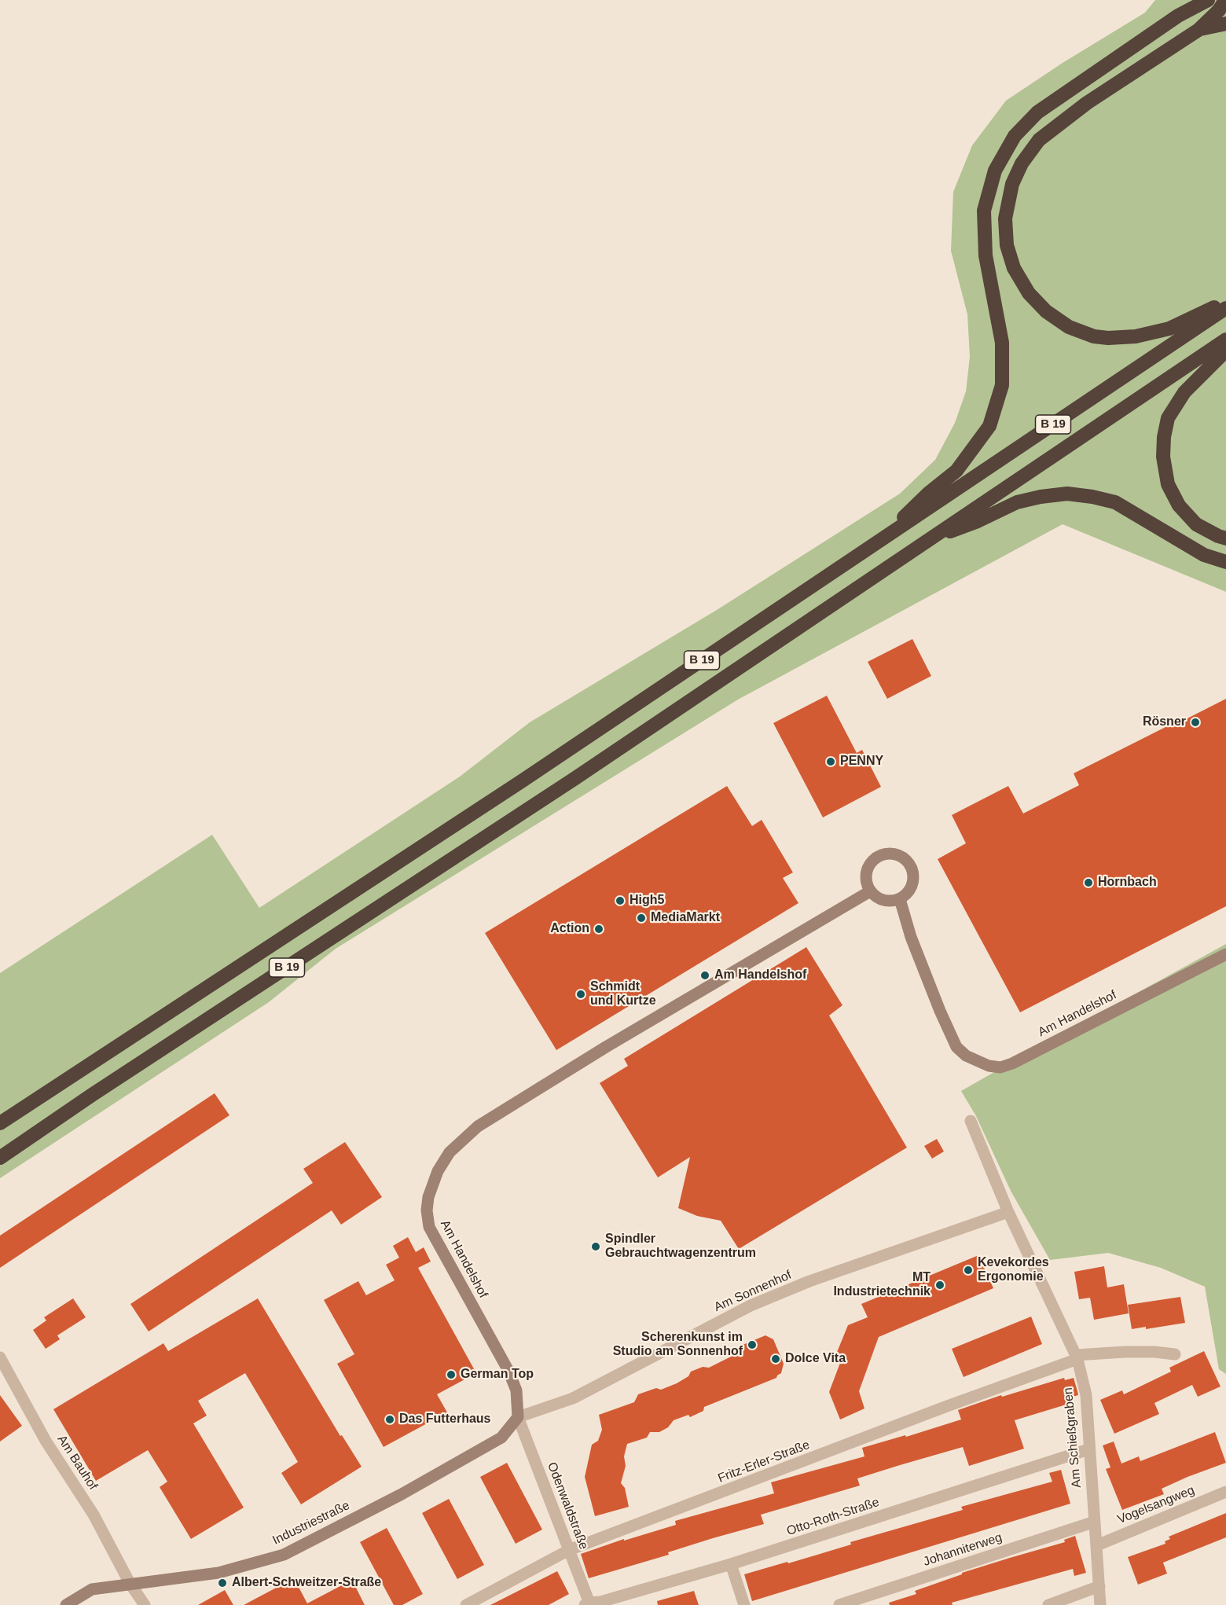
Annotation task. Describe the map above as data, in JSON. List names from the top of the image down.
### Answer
{
  "streets": {
    "highway": ["B 19"],
    "street": [
      "Am Handelshof",
      "Am Sonnenhof",
      "Am Schießgraben",
      "Fritz-Erler-Straße",
      "Am Bauhof",
      "Vogelsangweg",
      "Odenwaldstraße",
      "Otto-Roth-Straße",
      "Industriestraße",
      "Johanniterweg"
    ]
  },
  "crossings": [
    ["Am Handelshof", "Am Sonnenhof"],
    ["Am Handelshof", "Odenwaldstraße"],
    ["Am Handelshof", "Industriestraße"],
    ["Am Sonnenhof", "Am Schießgraben"],
    ["Am Sonnenhof", "Odenwaldstraße"],
    ["Am Sonnenhof", "Industriestraße"],
    ["Am Schießgraben", "Fritz-Erler-Straße"],
    ["Am Schießgraben", "Vogelsangweg"],
    ["Am Schießgraben", "Otto-Roth-Straße"],
    ["Am Schießgraben", "Johanniterweg"],
    ["Fritz-Erler-Straße", "Odenwaldstraße"],
    ["Am Bauhof", "Industriestraße"],
    ["Odenwaldstraße", "Otto-Roth-Straße"],
    ["Odenwaldstraße", "Industriestraße"]
  ],
  "places": [
    "Rösner",
    "PENNY",
    "Hornbach",
    "High5",
    "MediaMarkt",
    "Action",
    "Am Handelshof",
    "Schmidt und Kurtze",
    "Spindler Gebrauchtwagenzentrum",
    "Kevekordes Ergonomie",
    "MT Industrietechnik",
    "Scherenkunst im Studio am Sonnenhof",
    "Dolce Vita",
    "German Top",
    "Das Futterhaus",
    "Albert-Schweitzer-Straße"
  ]
}
